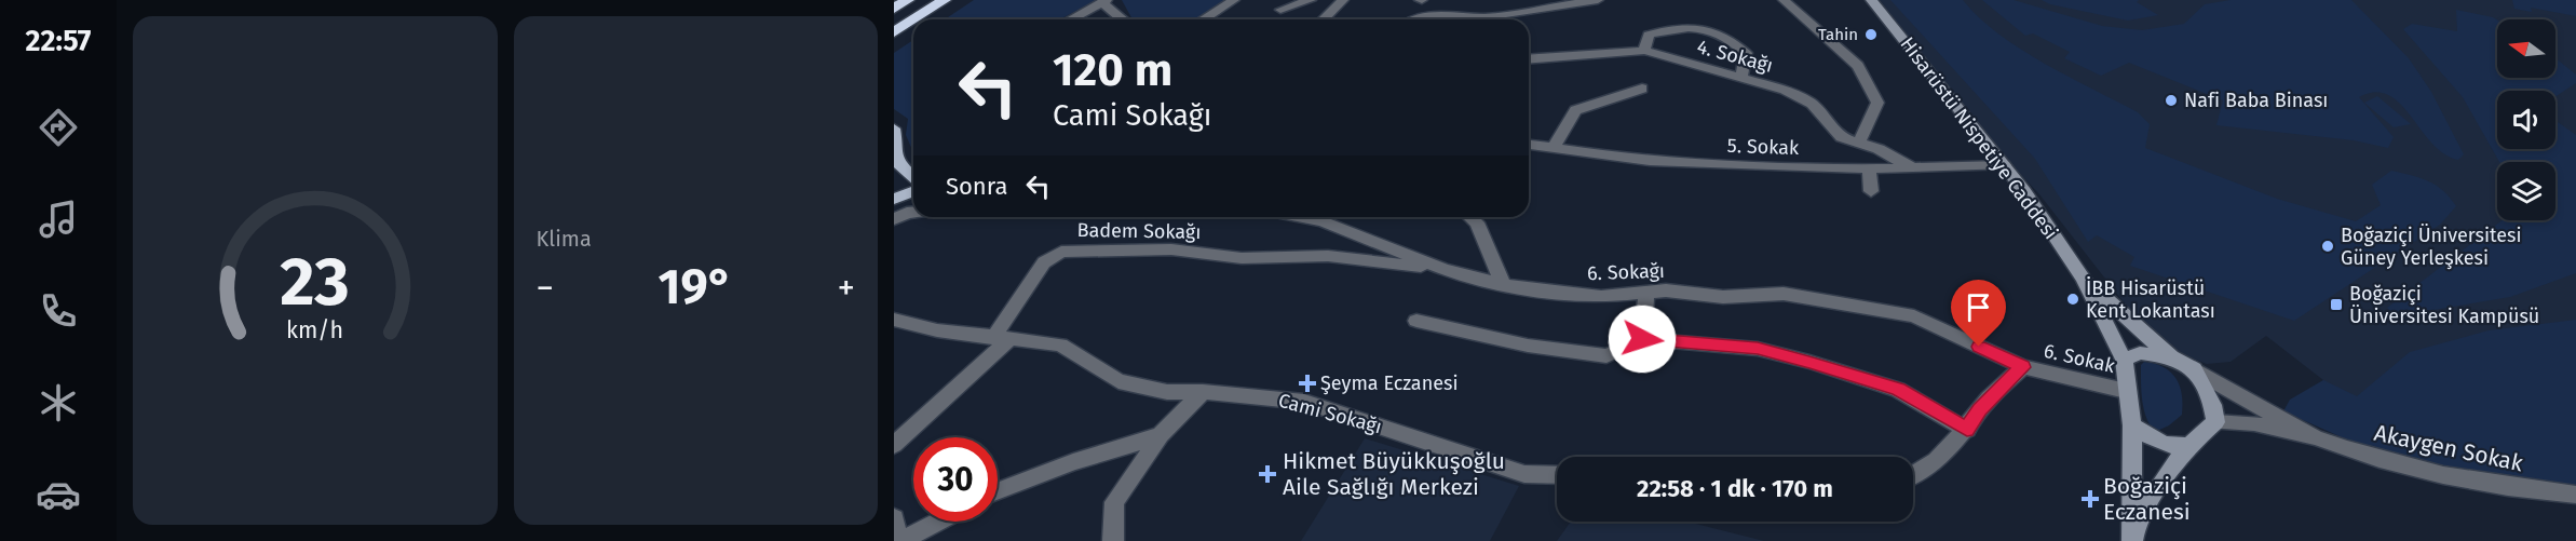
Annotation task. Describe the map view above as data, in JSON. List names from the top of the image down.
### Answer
{
  "streets": {
    "main road": ["Hisarüstü Nispetiye Caddesi"],
    "street": [
      "4. Sokağı",
      "5. Sokak",
      "Badem Sokağı",
      "6. Sokağı",
      "6. Sokak",
      "Cami Sokağı",
      "Akaygen Sokak"
    ]
  },
  "crossings": [
    ["4. Sokağı", "5. Sokak"],
    ["Hisarüstü Nispetiye Caddesi", "5. Sokak"],
    ["Hisarüstü Nispetiye Caddesi", "6. Sokak"],
    ["Badem Sokağı", "6. Sokağı"],
    ["Badem Sokağı", "Cami Sokağı"],
    ["6. Sokağı", "6. Sokak"]
  ],
  "places": {
    "other": [
      "Tahin",
      "Nafi Baba Binası",
      "Boğaziçi Üniversitesi Güney Yerleşkesi",
      "İBB Hisarüstü Kent Lokantası"
    ],
    "transit": ["Boğaziçi Üniversitesi Kampüsü"],
    "health": ["Şeyma Eczanesi", "Hikmet Büyükkuşoğlu Aile Sağlığı Merkezi", "Boğaziçi Eczanesi"]
  },
  "north": "left",
  "page": {
    "tabs": "22:57",
    "tile": "Klima",
    "turn": ["120 m", "Cami Sokağı"],
    "then": "Sonra",
    "heat": ["−", "19°", "+"],
    "limit": "30",
    "trip": "22:58 · 1 dk · 170 m",
    "gauge": ["23", "km/h"]
  }
}
